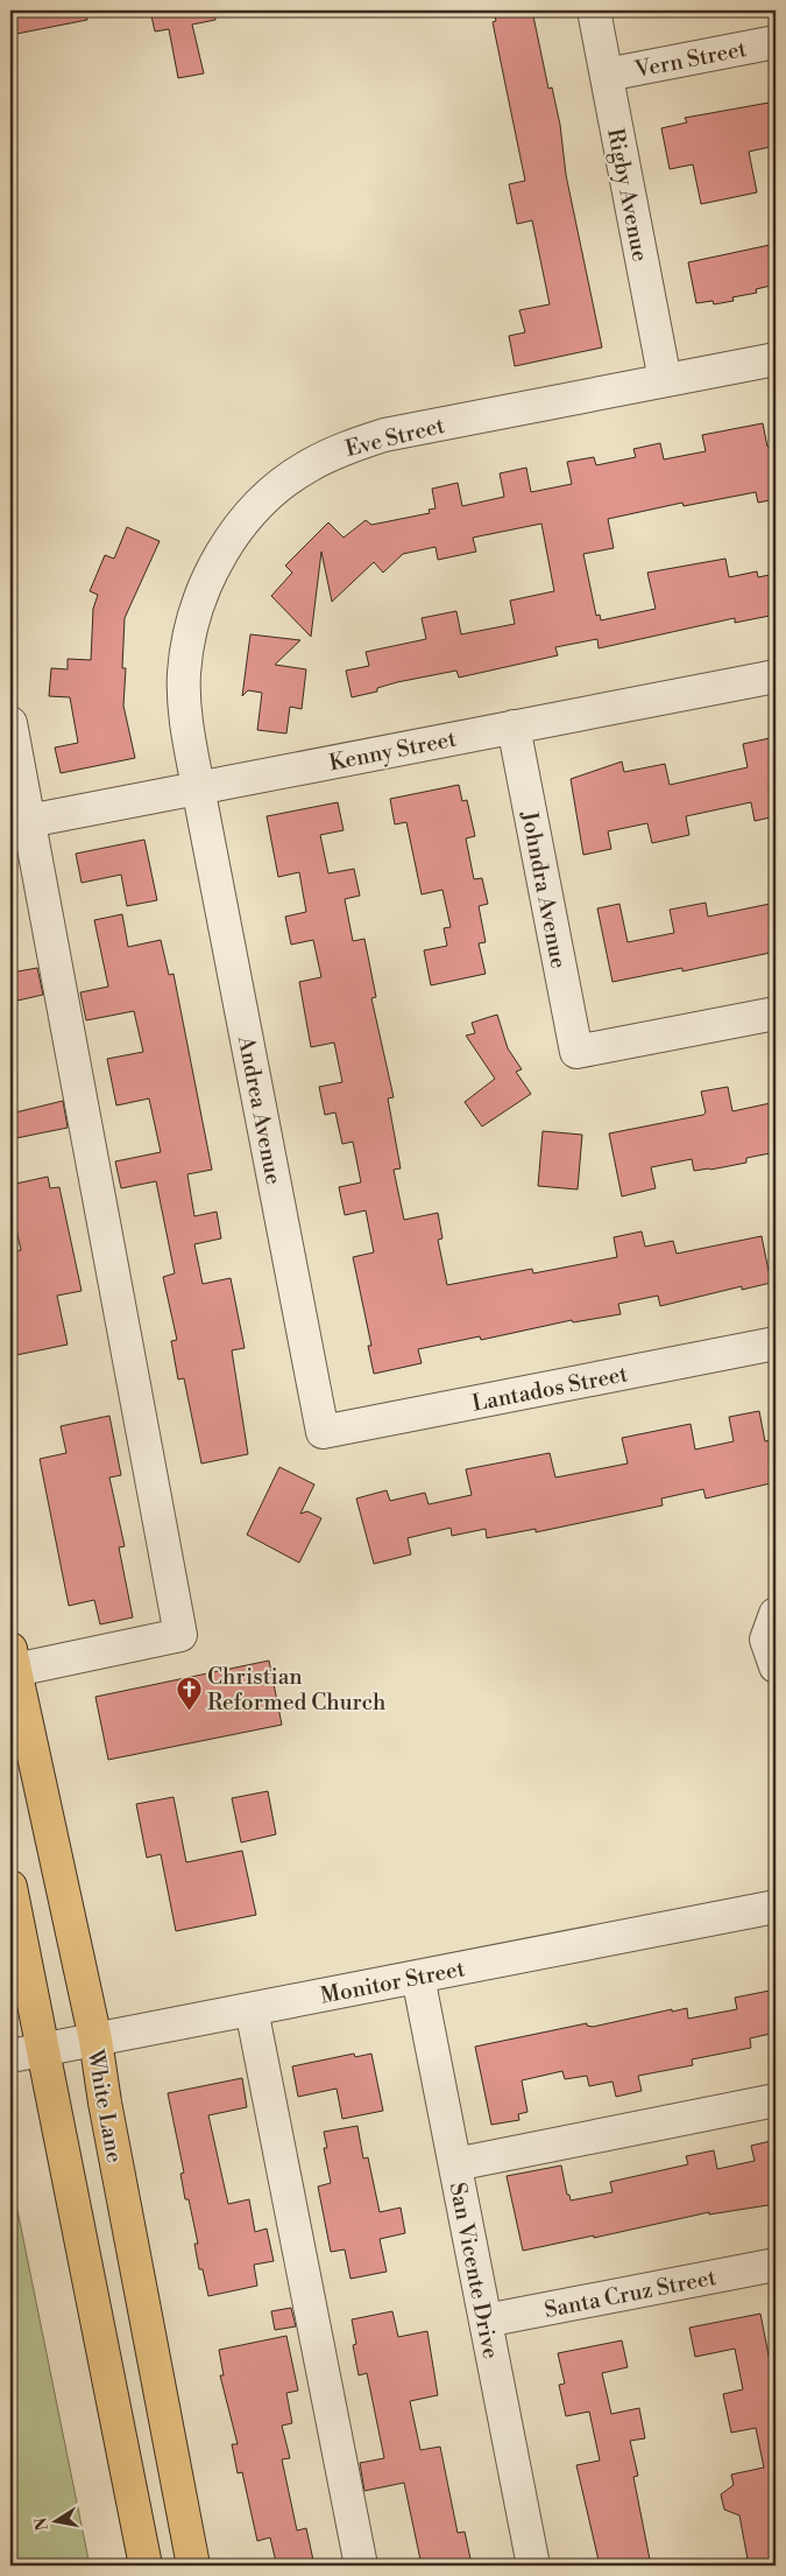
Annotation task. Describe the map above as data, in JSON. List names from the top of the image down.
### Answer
{
  "streets": {
    "main road": ["White Lane"],
    "street": [
      "Vern Street",
      "Rigby Avenue",
      "Eve Street",
      "Kenny Street",
      "Johndra Avenue",
      "Andrea Avenue",
      "Lantados Street",
      "Monitor Street",
      "San Vicente Drive",
      "Santa Cruz Street"
    ]
  },
  "crossings": [
    ["Vern Street", "Rigby Avenue"],
    ["Rigby Avenue", "Eve Street"],
    ["Eve Street", "Kenny Street"],
    ["Eve Street", "Andrea Avenue"],
    ["Kenny Street", "Johndra Avenue"],
    ["Kenny Street", "Andrea Avenue"],
    ["Andrea Avenue", "Lantados Street"],
    ["Monitor Street", "White Lane"],
    ["Monitor Street", "San Vicente Drive"],
    ["San Vicente Drive", "Santa Cruz Street"]
  ],
  "places": {
    "church": ["Christian Reformed Church"]
  },
  "north": "left"
}
